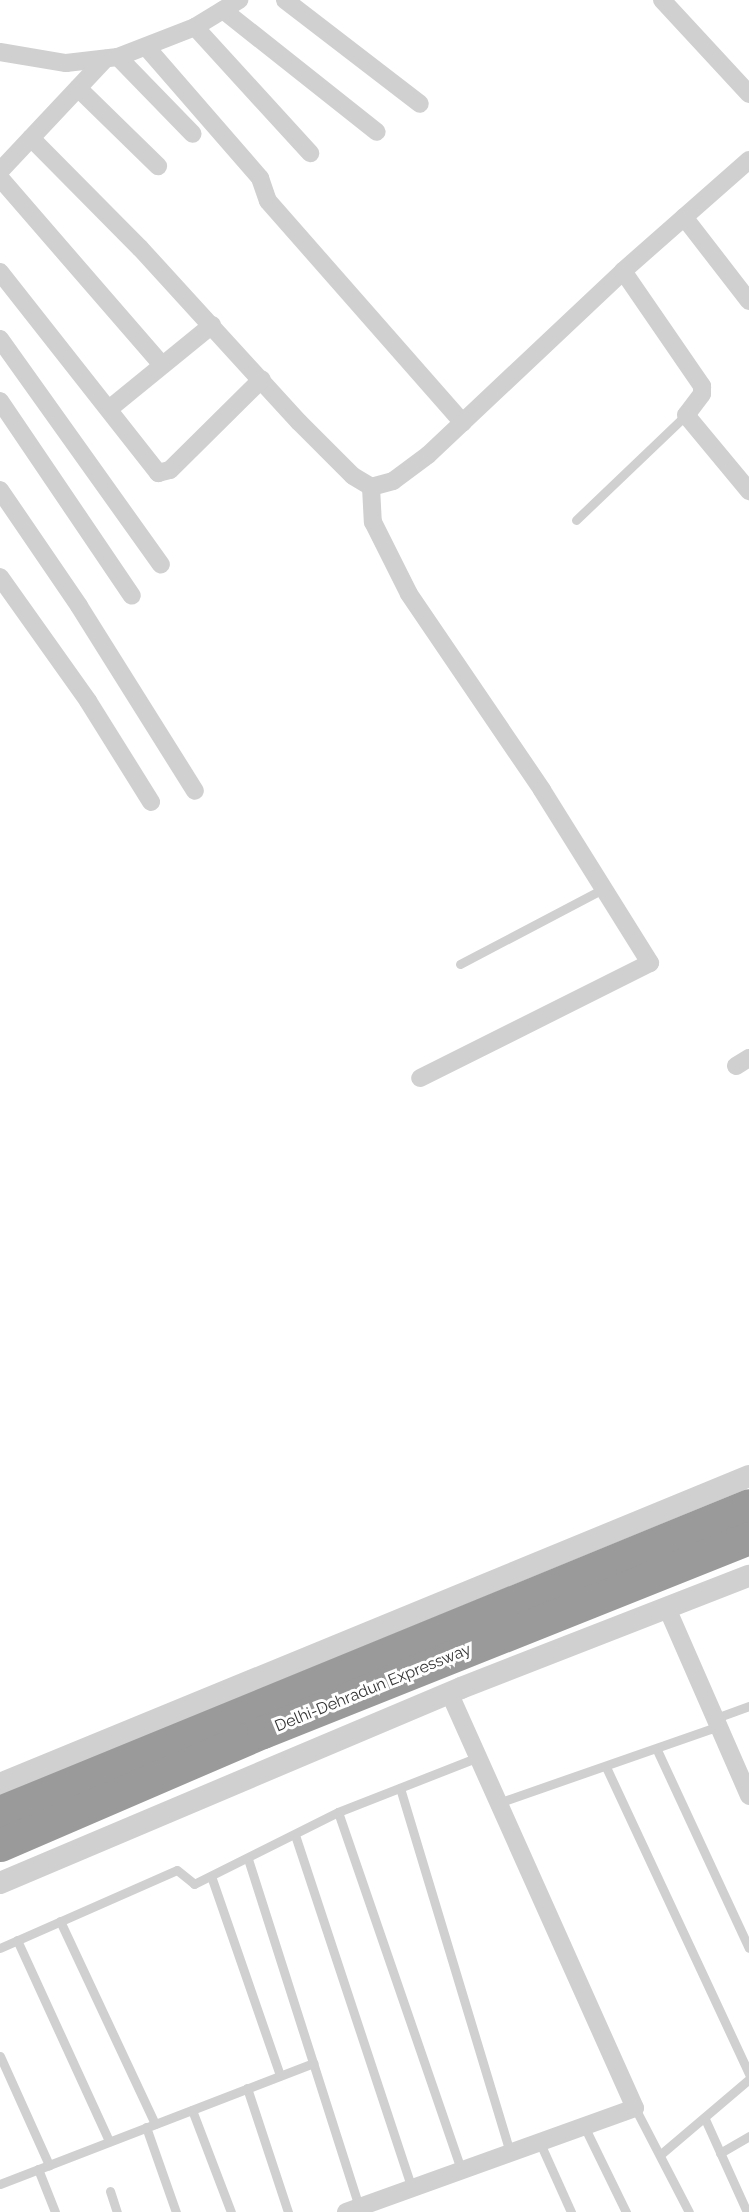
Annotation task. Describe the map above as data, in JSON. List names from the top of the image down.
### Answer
{
  "streets": {
    "highway": ["Delhi-Dehradun Expressway"]
  }
}
